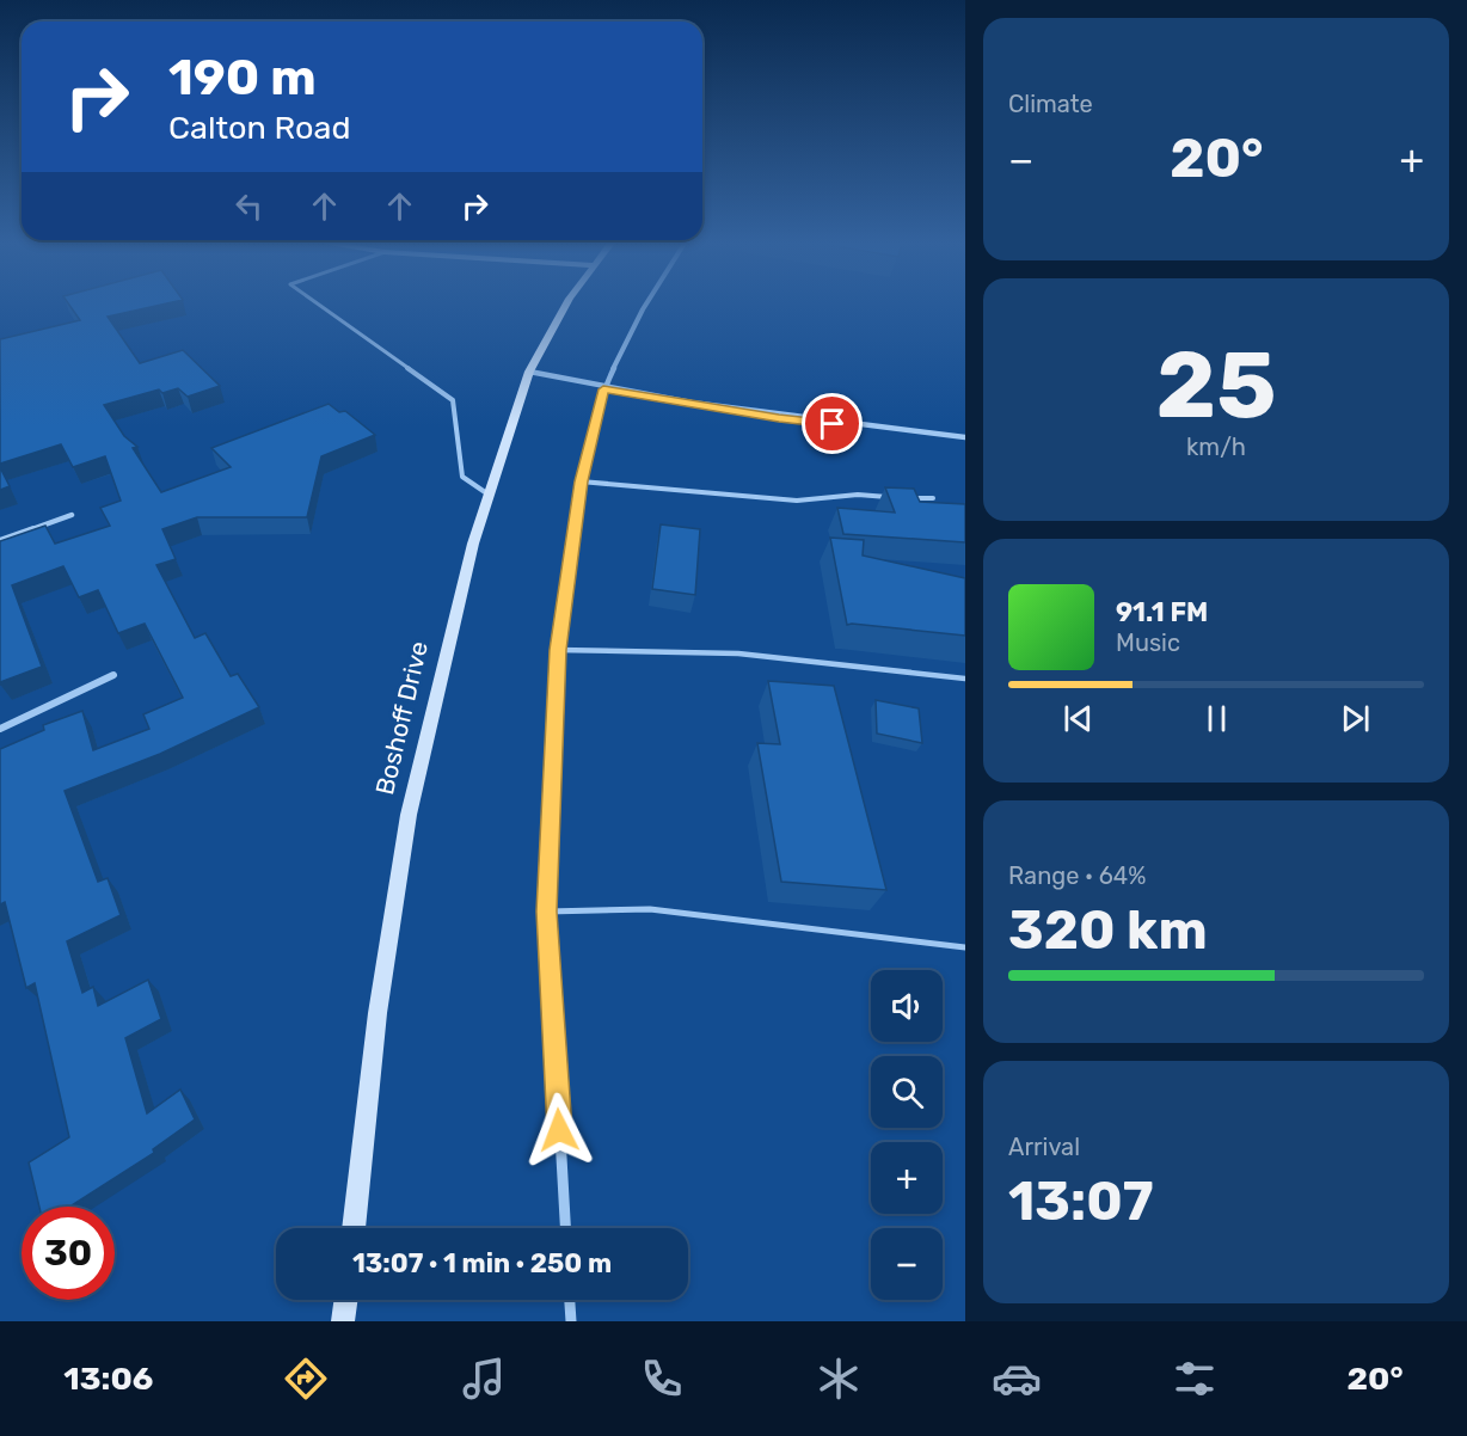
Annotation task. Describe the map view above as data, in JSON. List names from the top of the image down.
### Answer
{
  "streets": {
    "main road": ["Boshoff Drive"]
  },
  "page": {
    "tile": [
      "Climate",
      ["25", "km/h"],
      ["Range · 64%", "320 km"],
      ["Arrival", "13:07"]
    ],
    "turn": ["190 m", "Calton Road"],
    "heat": ["−", "20°", "+"],
    "song": ["91.1 FM", "Music"],
    "map_buttons": ["+", "−"],
    "limit": "30",
    "trip": "13:07 · 1 min · 250 m",
    "tabs": ["13:06", "20°"]
  }
}
